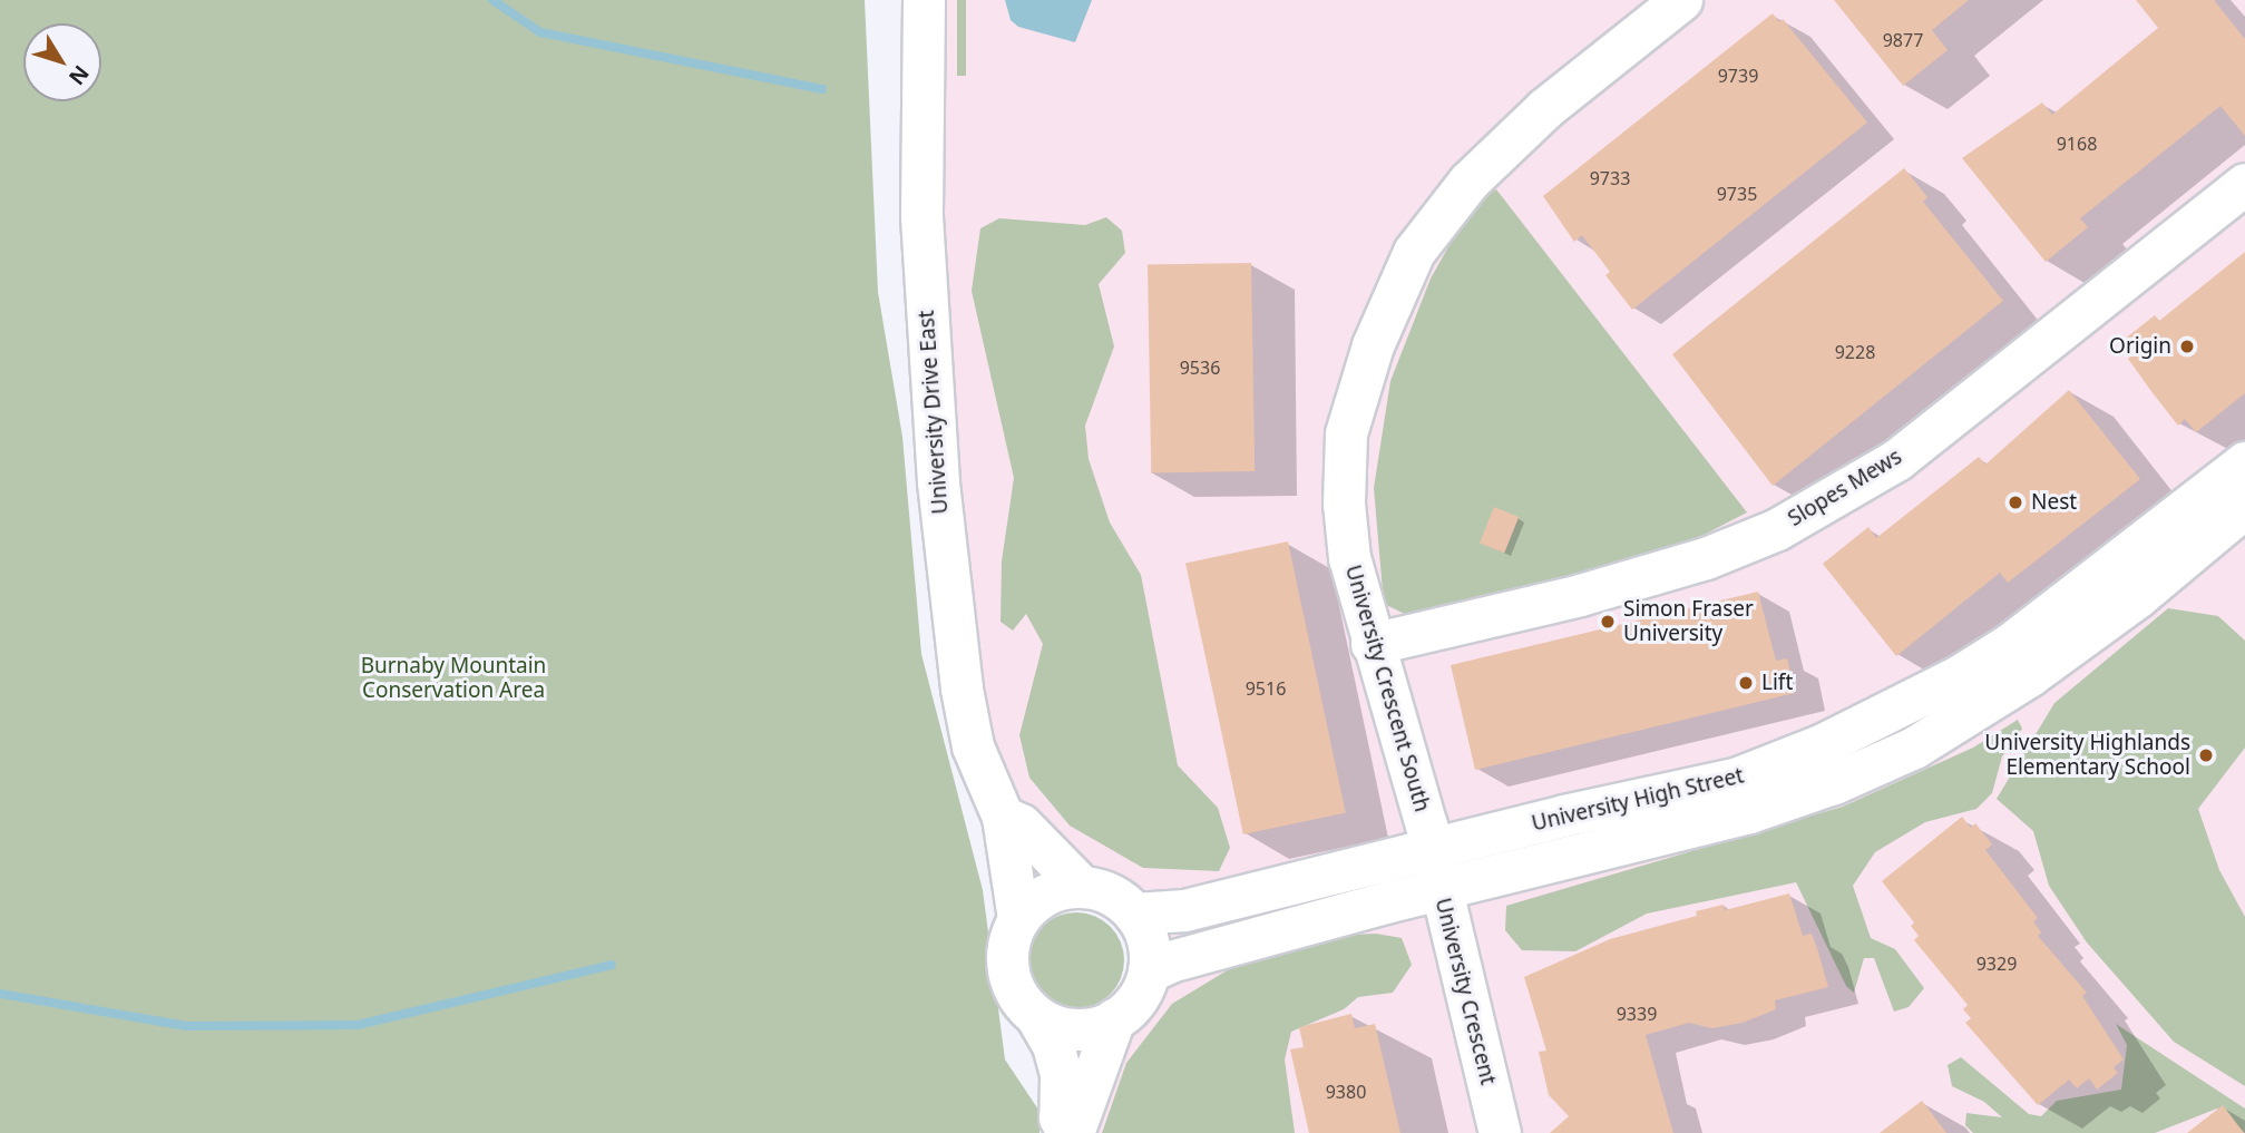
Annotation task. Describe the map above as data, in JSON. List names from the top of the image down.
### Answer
{
  "streets": {
    "street": [
      "University Drive East",
      "Slopes Mews",
      "University Crescent South",
      "University High Street",
      "University Crescent"
    ]
  },
  "crossings": [
    ["University Drive East", "University High Street"],
    ["Slopes Mews", "University Crescent South"],
    ["University Crescent South", "University High Street"],
    ["University Crescent South", "University Crescent"],
    ["University High Street", "University Crescent"]
  ],
  "parks": ["Burnaby Mountain Conservation Area"],
  "places": [
    "Origin",
    "Nest",
    "Simon Fraser University",
    "Lift",
    "University Highlands Elementary School"
  ],
  "house_numbers": [
    "9877",
    "9739",
    "9168",
    "9733",
    "9735",
    "9228",
    "9536",
    "9516",
    "9329",
    "9339",
    "9380"
  ],
  "north": "bottom right"
}
